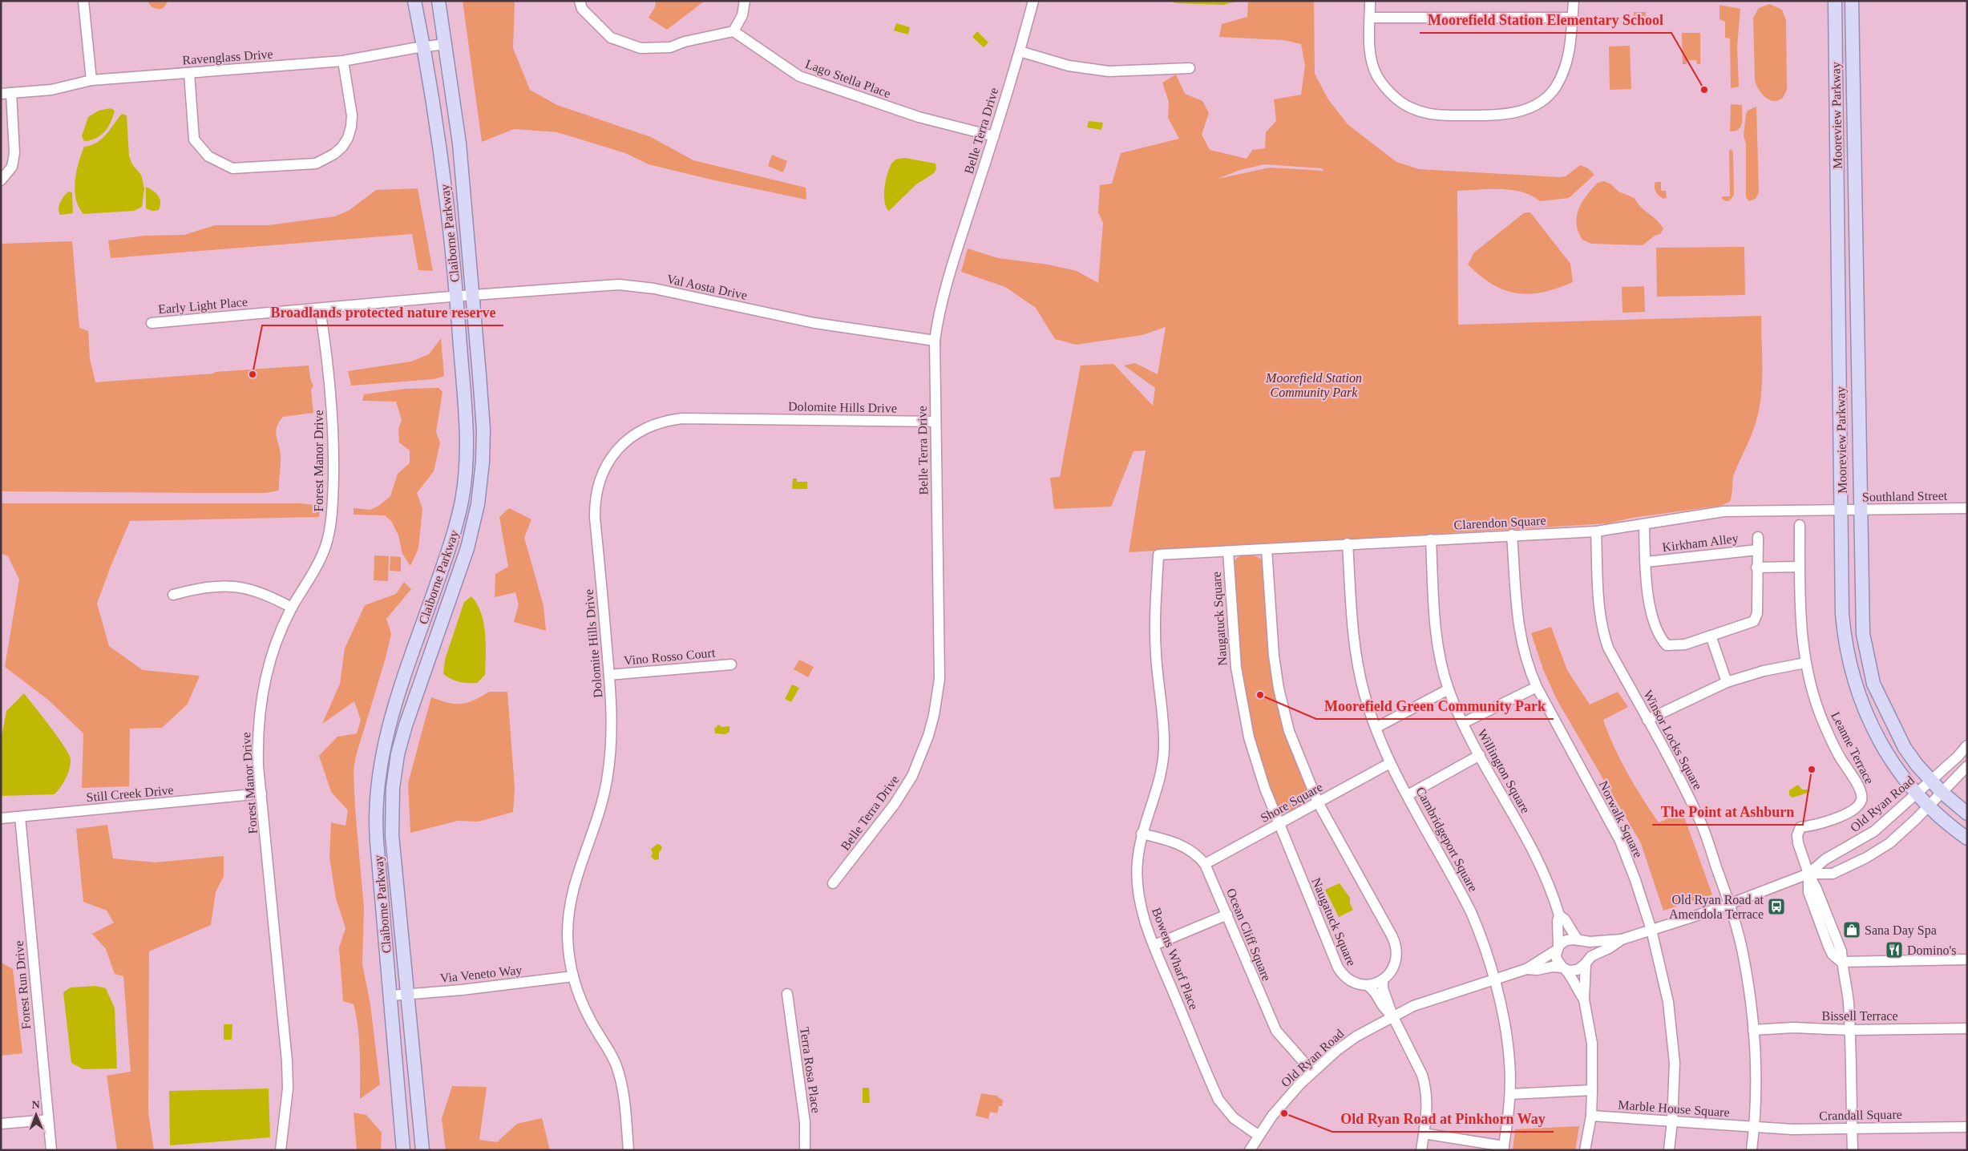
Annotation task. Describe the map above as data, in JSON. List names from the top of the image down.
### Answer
{
  "streets": {
    "main road": ["Mooreview Parkway", "Claiborne Parkway"],
    "street": [
      "Ravenglass Drive",
      "Lago Stella Place",
      "Belle Terra Drive",
      "Val Aosta Drive",
      "Early Light Place",
      "Dolomite Hills Drive",
      "Forest Manor Drive",
      "Southland Street",
      "Clarendon Square",
      "Kirkham Alley",
      "Naugatuck Square",
      "Vino Rosso Court",
      "Winsor Locks Square",
      "Leanne Terrace",
      "Willington Square",
      "Still Creek Drive",
      "Shore Square",
      "Old Ryan Road",
      "Norwalk Square",
      "Cambridgeport Square",
      "Ocean Cliff Square",
      "Bowens Wharf Place",
      "Via Veneto Way",
      "Forest Run Drive",
      "Bissell Terrace",
      "Terra Rosa Place",
      "Marble House Square",
      "Crandall Square"
    ]
  },
  "crossings": [
    ["Ravenglass Drive", "Claiborne Parkway"],
    ["Lago Stella Place", "Belle Terra Drive"],
    ["Mooreview Parkway", "Southland Street"],
    ["Mooreview Parkway", "Clarendon Square"],
    ["Mooreview Parkway", "Old Ryan Road"],
    ["Belle Terra Drive", "Val Aosta Drive"],
    ["Belle Terra Drive", "Dolomite Hills Drive"],
    ["Claiborne Parkway", "Val Aosta Drive"],
    ["Claiborne Parkway", "Early Light Place"],
    ["Claiborne Parkway", "Via Veneto Way"],
    ["Val Aosta Drive", "Early Light Place"],
    ["Early Light Place", "Forest Manor Drive"],
    ["Dolomite Hills Drive", "Vino Rosso Court"],
    ["Dolomite Hills Drive", "Via Veneto Way"],
    ["Forest Manor Drive", "Still Creek Drive"],
    ["Southland Street", "Clarendon Square"],
    ["Clarendon Square", "Naugatuck Square"],
    ["Clarendon Square", "Winsor Locks Square"],
    ["Clarendon Square", "Willington Square"],
    ["Clarendon Square", "Norwalk Square"],
    ["Clarendon Square", "Cambridgeport Square"],
    ["Clarendon Square", "Bowens Wharf Place"],
    ["Naugatuck Square", "Shore Square"],
    ["Winsor Locks Square", "Old Ryan Road"],
    ["Winsor Locks Square", "Bissell Terrace"],
    ["Winsor Locks Square", "Marble House Square"],
    ["Winsor Locks Square", "Crandall Square"],
    ["Leanne Terrace", "Old Ryan Road"],
    ["Willington Square", "Old Ryan Road"],
    ["Still Creek Drive", "Forest Run Drive"],
    ["Shore Square", "Cambridgeport Square"],
    ["Shore Square", "Ocean Cliff Square"],
    ["Old Ryan Road", "Norwalk Square"],
    ["Old Ryan Road", "Cambridgeport Square"],
    ["Old Ryan Road", "Ocean Cliff Square"],
    ["Old Ryan Road", "Bowens Wharf Place"],
    ["Norwalk Square", "Marble House Square"],
    ["Ocean Cliff Square", "Bowens Wharf Place"],
    ["Marble House Square", "Crandall Square"]
  ],
  "parks": ["Moorefield Station Community Park"],
  "places": {
    "other": [
      "Moorefield Station Elementary School",
      "Broadlands protected nature reserve",
      "Moorefield Green Community Park",
      "The Point at Ashburn",
      "Old Ryan Road at Pinkhorn Way"
    ],
    "bus stop": ["Old Ryan Road at Amendola Terrace"],
    "shop": ["Sana Day Spa"],
    "restaurant": ["Domino's"]
  },
  "north": "top"
}
